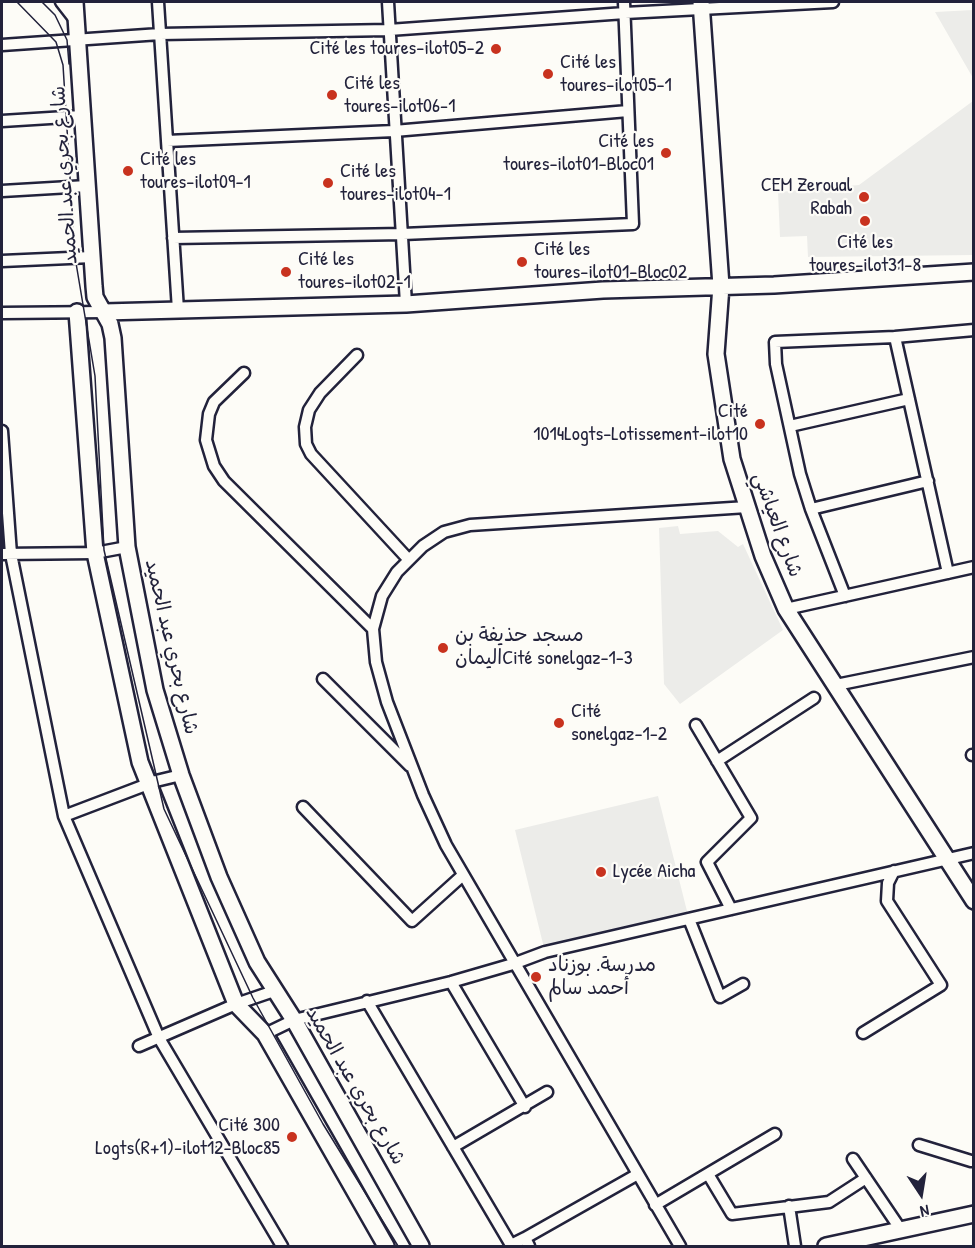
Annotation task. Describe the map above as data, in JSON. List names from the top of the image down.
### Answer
{
  "streets": {
    "street": ["شارع بحري عبد الحميد", "شارع العياشي"]
  },
  "places": [
    "Cité les toures-ilot05-2",
    "Cité les toures-ilot05-1",
    "Cité les toures-ilot06-1",
    "Cité les toures-ilot01-Bloc01",
    "Cité les toures-ilot09-1",
    "Cité les toures-ilot04-1",
    "CEM Zeroual Rabah",
    "Cité les toures-ilot31-8",
    "Cité les toures-ilot01-Bloc02",
    "Cité les toures-ilot02-1",
    "Cité 1014Logts-Lotissement-ilot10",
    "مسجد حذيفة بن اليمانCité sonelgaz-1-3",
    "Cité sonelgaz-1-2",
    "Lycée Aicha",
    "مدرسة. بوزناد أحمد سالم",
    "Cité 300 Logts(R+1)-ilot12-Bloc85"
  ],
  "north": "bottom"
}
